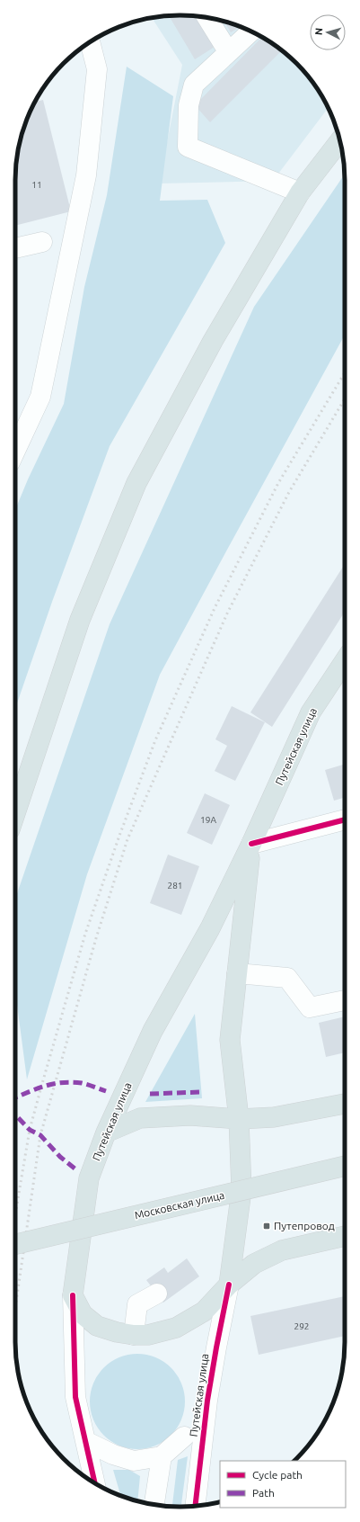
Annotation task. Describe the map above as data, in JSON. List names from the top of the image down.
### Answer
{
  "streets": {
    "main road": ["Путейская улица", "Московская улица"]
  },
  "places": {
    "transit": ["Путепровод"]
  },
  "house_numbers": [
    "11",
    "19А",
    "281",
    "292"
  ],
  "legend": ["Cycle path", "Path"],
  "north": "left"
}
